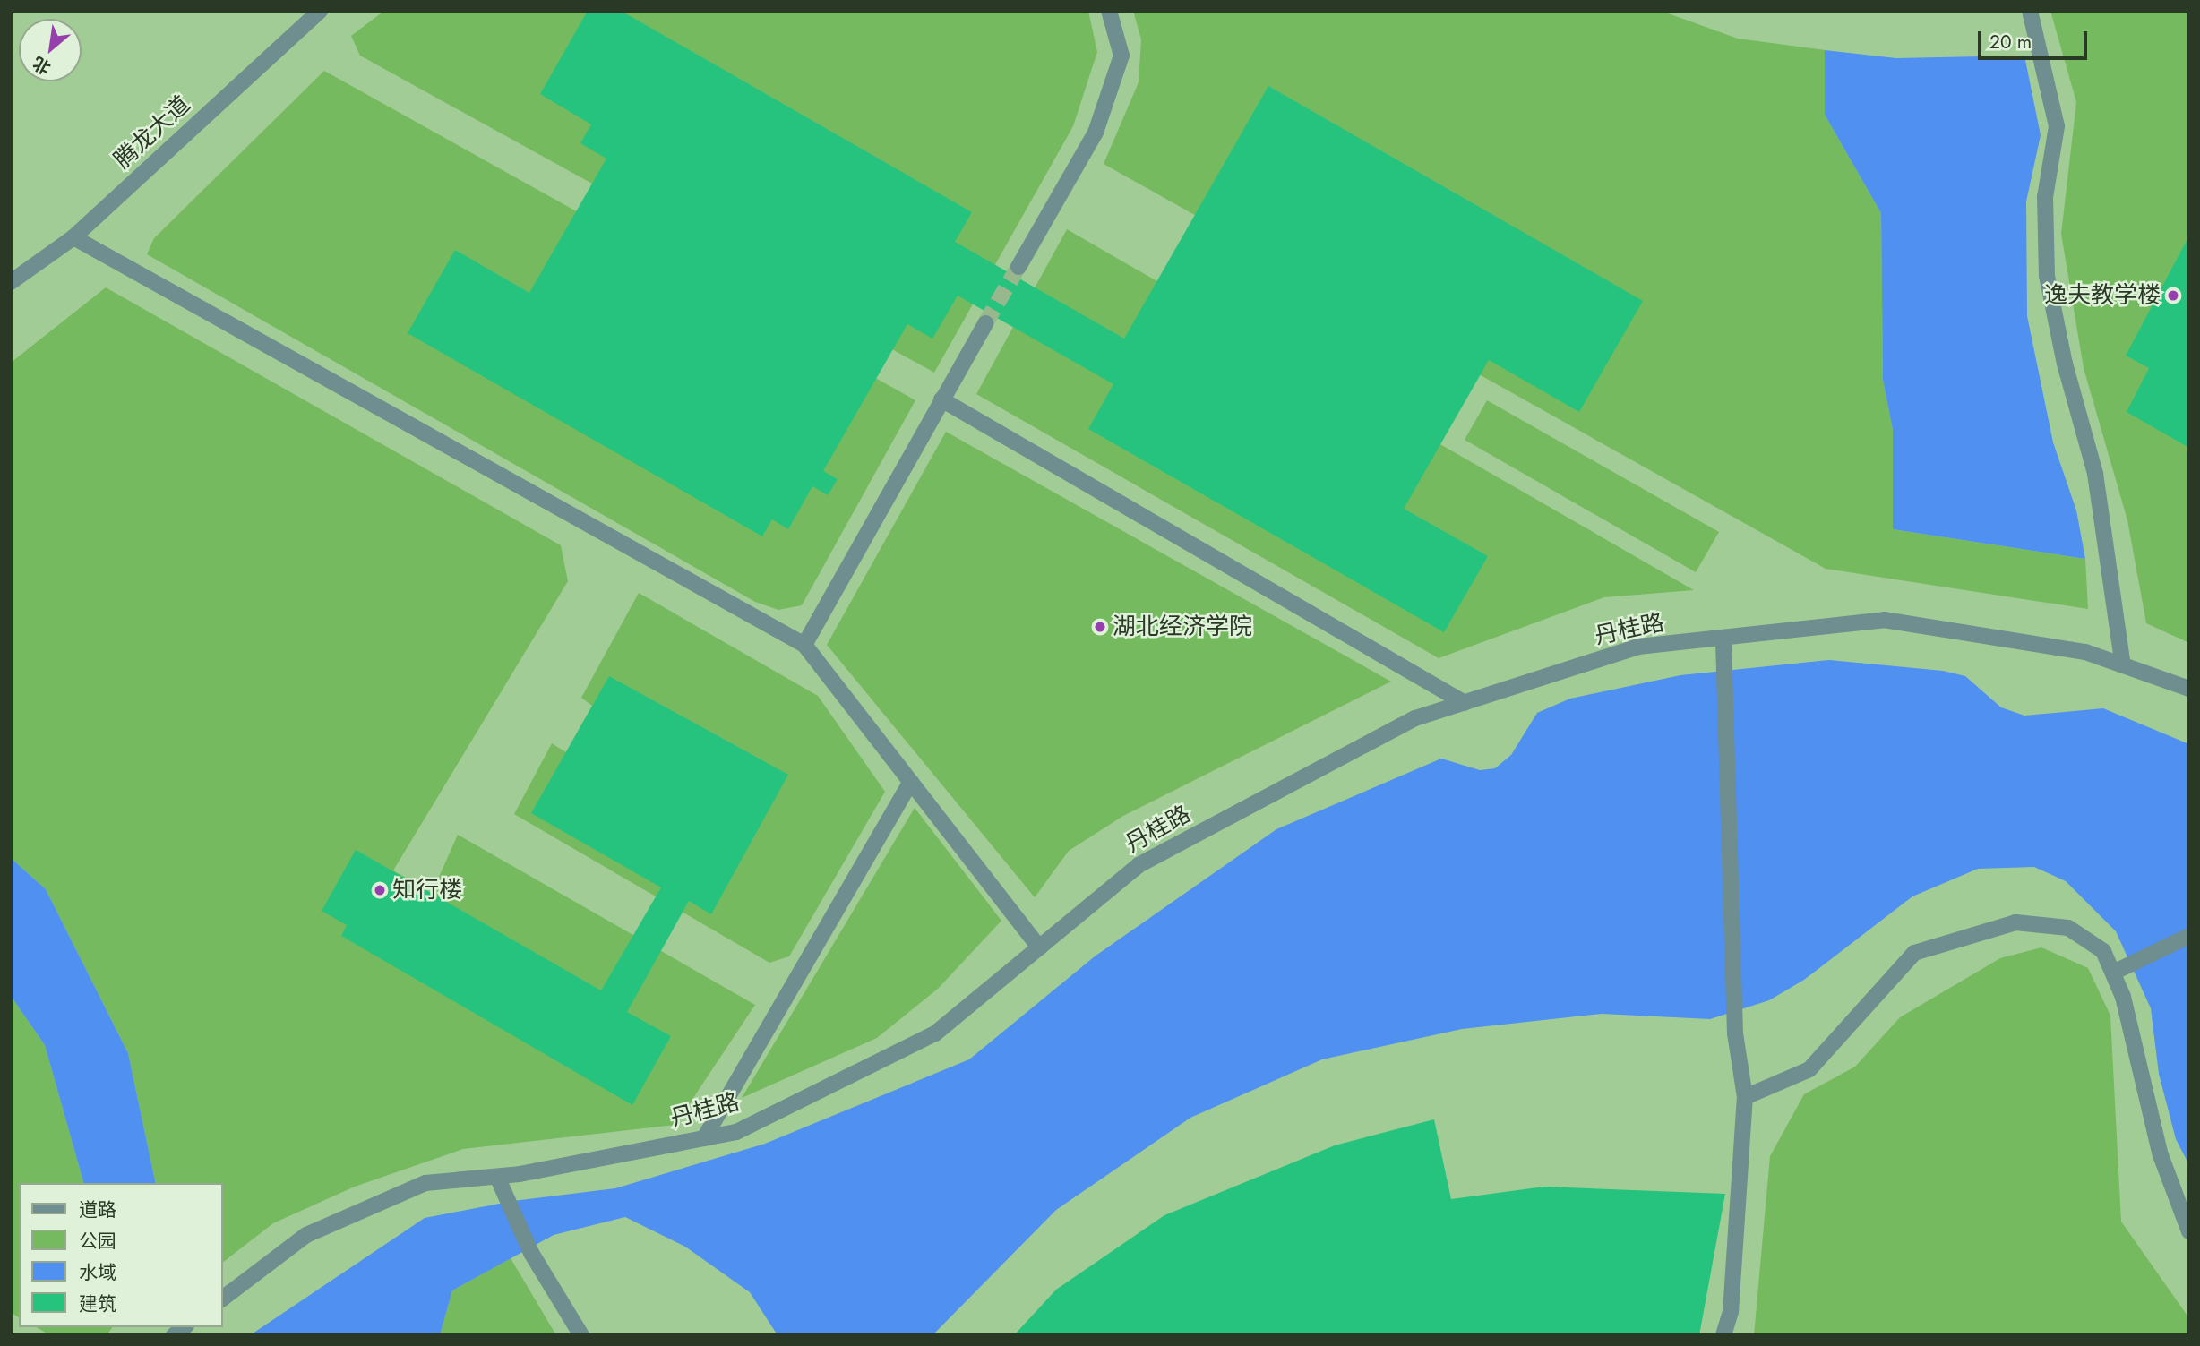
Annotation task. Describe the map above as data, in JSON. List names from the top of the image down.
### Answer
{
  "streets": {
    "street": ["腾龙大道", "丹桂路"]
  },
  "places": ["逸夫教学楼", "湖北经济学院", "知行楼"],
  "legend": [
    "道路",
    "公园",
    "水域",
    "建筑"
  ],
  "scale_bar": "20 m",
  "north": "bottom left"
}
